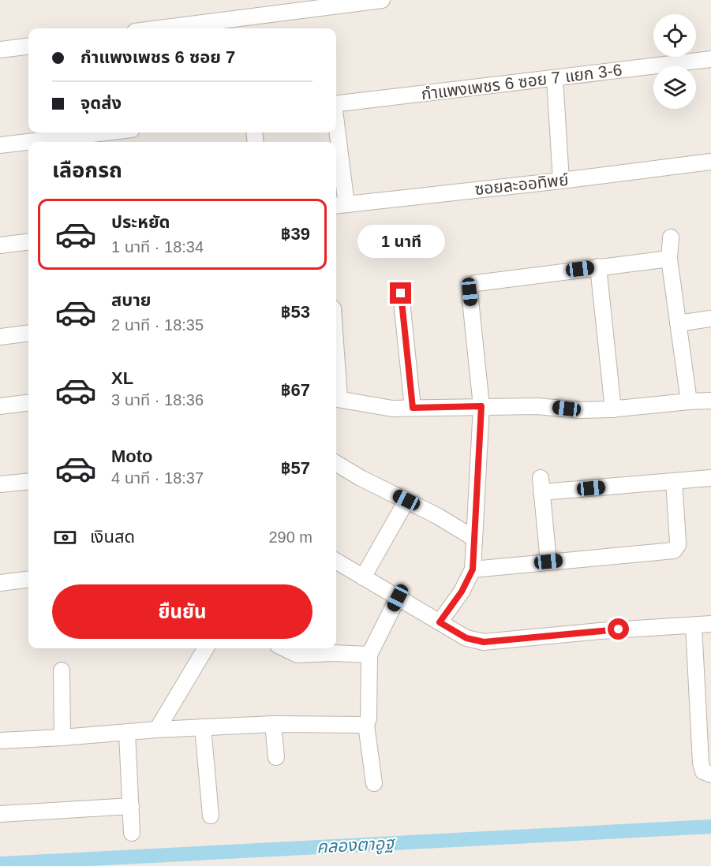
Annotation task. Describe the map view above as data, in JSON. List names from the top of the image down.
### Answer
{
  "streets": {
    "street": ["กำแพงเพชร 6 ซอย 7 แยก 3-6", "ซอยละออทิพย์"]
  },
  "water": ["คลองตาอูฐ"],
  "page": {
    "banner": ["กำแพงเพชร 6 ซอย 7", "จุดส่ง"],
    "heading": "เลือกรถ",
    "list": [
      {
        "name": "ประหยัด",
        "note": "1 นาที · 18:34",
        "value": "฿39"
      },
      {
        "name": "สบาย",
        "note": "2 นาที · 18:35",
        "value": "฿53"
      },
      {
        "name": "XL",
        "note": "3 นาที · 18:36",
        "value": "฿67"
      },
      {
        "name": "Moto",
        "note": "4 นาที · 18:37",
        "value": "฿57"
      }
    ],
    "bubble": "1 นาที",
    "pay": ["เงินสด", "290 m"],
    "buttons": "ยืนยัน"
  }
}
